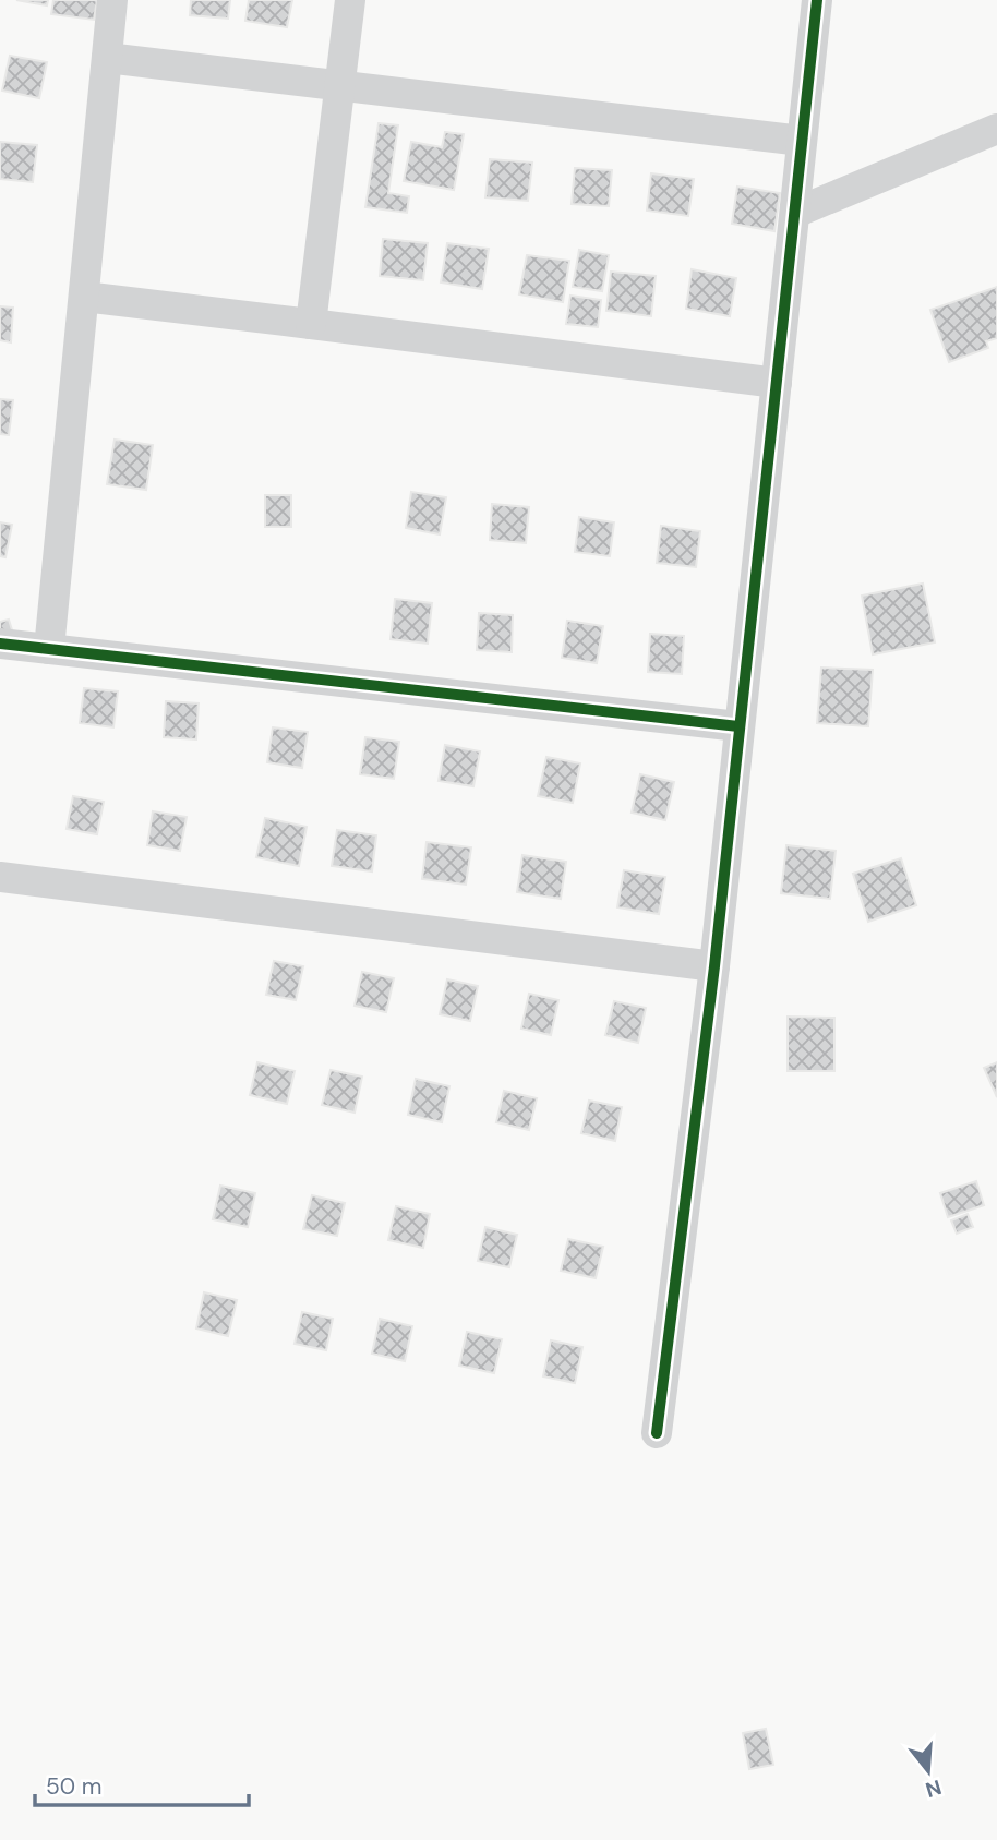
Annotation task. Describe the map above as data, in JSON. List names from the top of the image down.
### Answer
{
  "scale_bar": "50 m",
  "north": "bottom"
}
